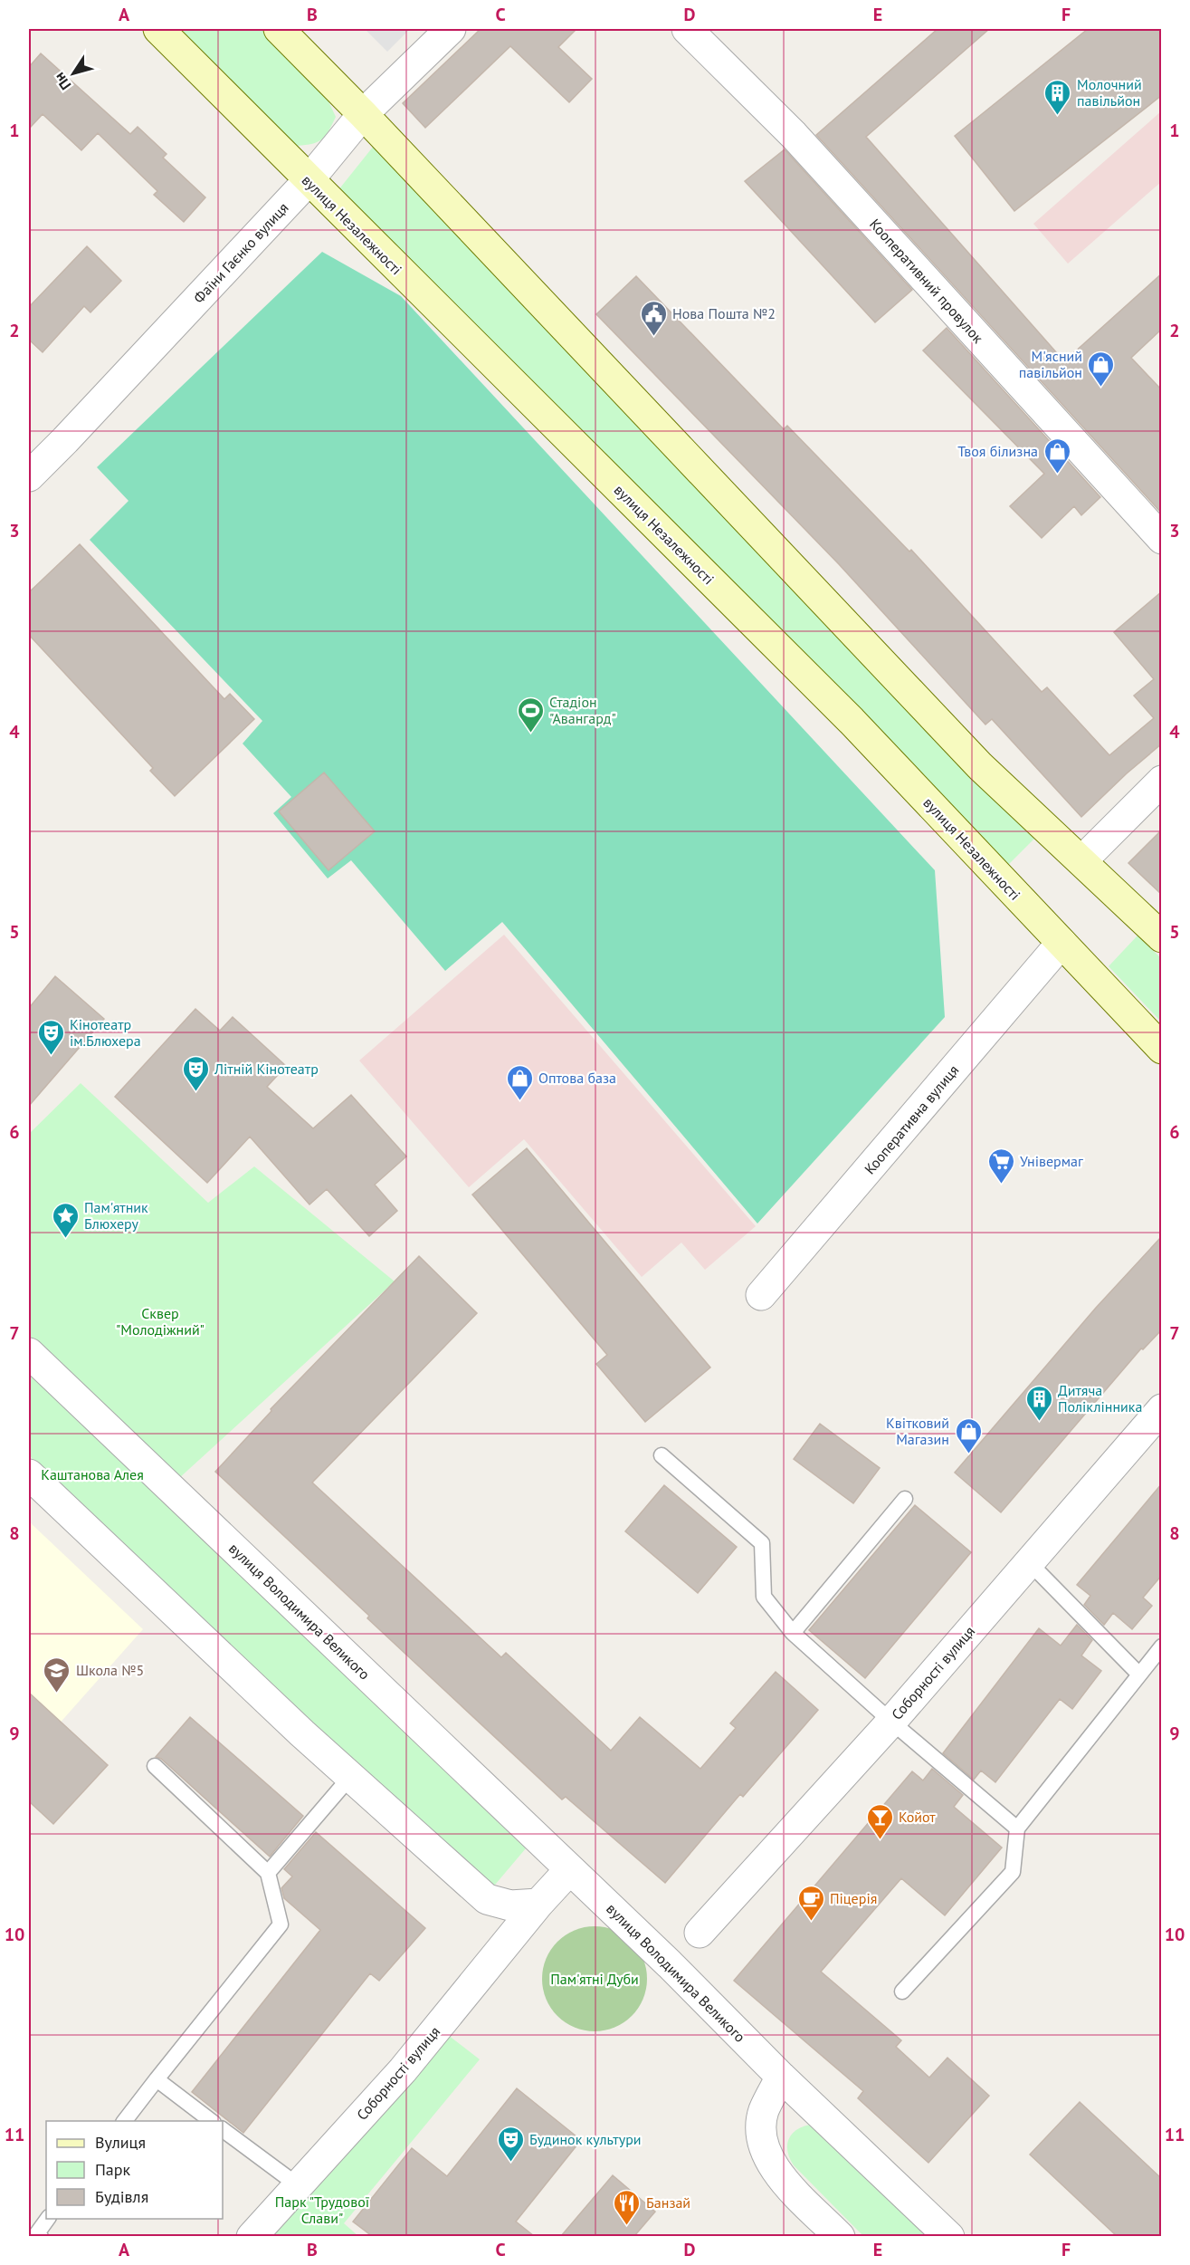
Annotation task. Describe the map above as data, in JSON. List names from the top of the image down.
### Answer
{
  "streets": {
    "street": [
      "вулиця Незалежності",
      "Фаїни Гаєнко вулиця",
      "Кооперативний провулок",
      "Кооперативна вулиця",
      "вулиця Володимира Великого",
      "Соборності вулиця"
    ]
  },
  "crossings": [
    ["вулиця Незалежності", "Фаїни Гаєнко вулиця"],
    ["вулиця Незалежності", "Кооперативна вулиця"]
  ],
  "parks": [
    "Сквер \"Молодіжний\"",
    "Каштанова Алея",
    "Пам'ятні Дуби",
    "Парк \"Трудової Слави\""
  ],
  "places": {
    "building": ["Молочний павільйон", "Дитяча Поліклінника"],
    "public building": ["Нова Пошта №2"],
    "shop": [
      "М'ясний павільйон",
      "Твоя білизна",
      "Оптова база",
      "Квітковий Магазин"
    ],
    "sports": ["Стадіон \"Авангард\""],
    "theatre": ["Кінотеатр ім.Блюхера", "Літній Кінотеатр", "Будинок культури"],
    "supermarket": ["Універмаг"],
    "place": ["Пам'ятник Блюхеру"],
    "school or university": ["Школа №5"],
    "bar": ["Койот"],
    "cafe": ["Піцерія"],
    "restaurant": ["Банзай"]
  },
  "legend": ["Вулиця", "Парк", "Будівля"],
  "north": "bottom left",
  "grid": {
    "columns": [
      "A",
      "B",
      "C",
      "D",
      "E",
      "F"
    ],
    "rows": [
      "1",
      "2",
      "3",
      "4",
      "5",
      "6",
      "7",
      "8",
      "9",
      "10",
      "11"
    ]
  }
}
